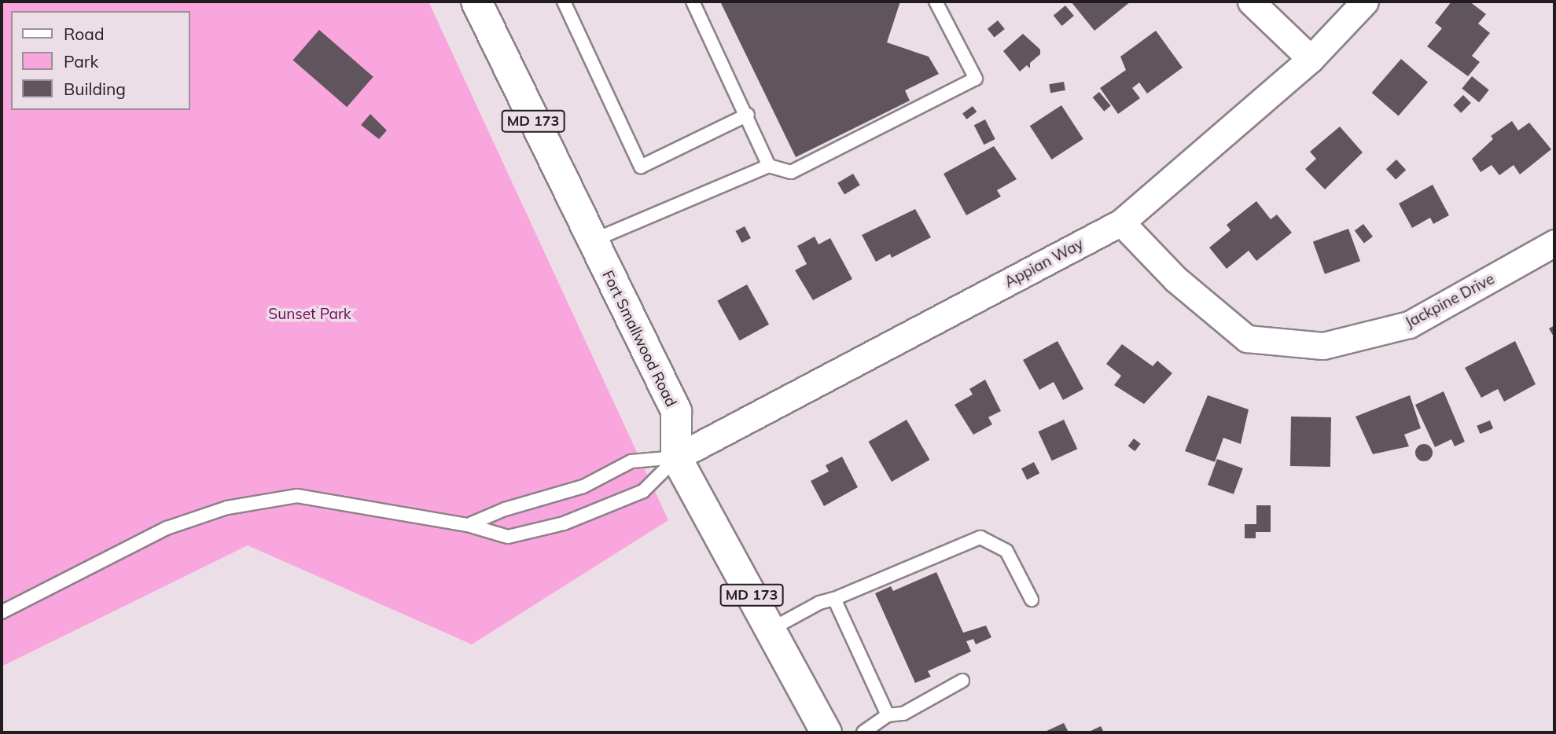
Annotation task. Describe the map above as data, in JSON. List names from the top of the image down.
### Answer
{
  "streets": {
    "main road": ["MD 173", "Fort Smallwood Road"],
    "street": ["Appian Way", "Jackpine Drive"]
  },
  "crossings": [
    ["Appian Way", "Jackpine Drive"],
    ["Appian Way", "Fort Smallwood Road"]
  ],
  "parks": ["Sunset Park"],
  "legend": ["Road", "Park", "Building"]
}
